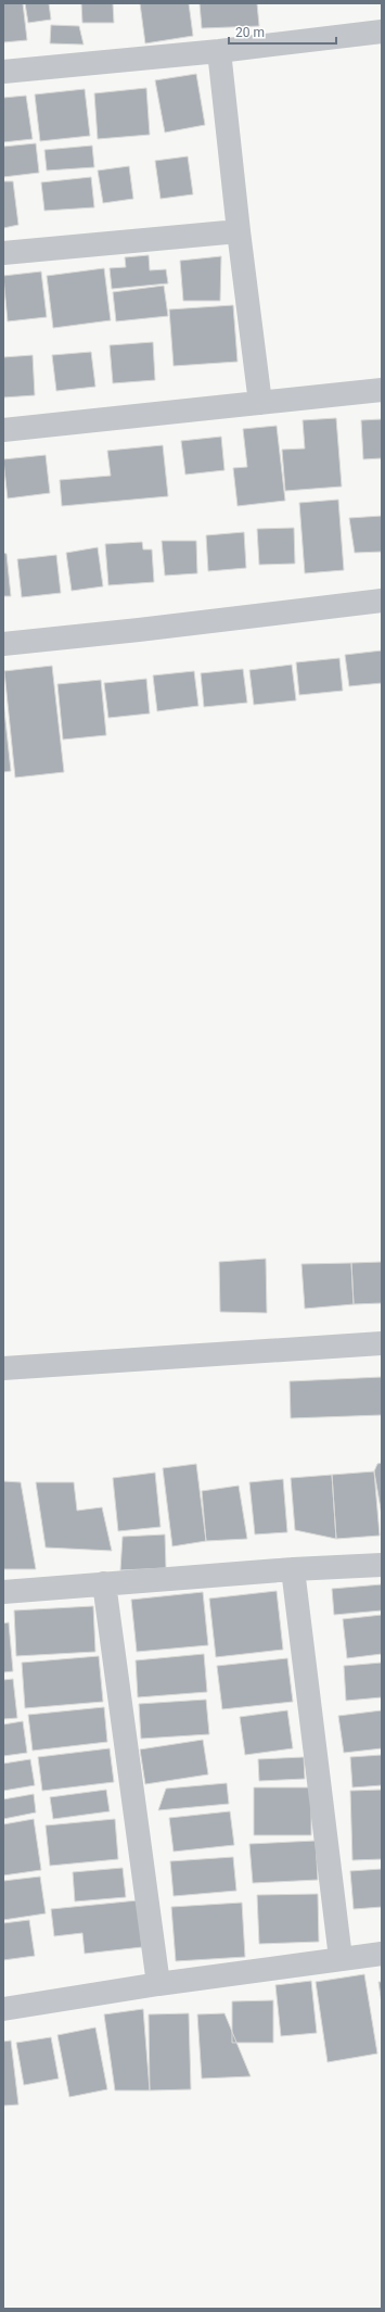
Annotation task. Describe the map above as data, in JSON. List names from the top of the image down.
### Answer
{
  "scale_bar": "20 m"
}
